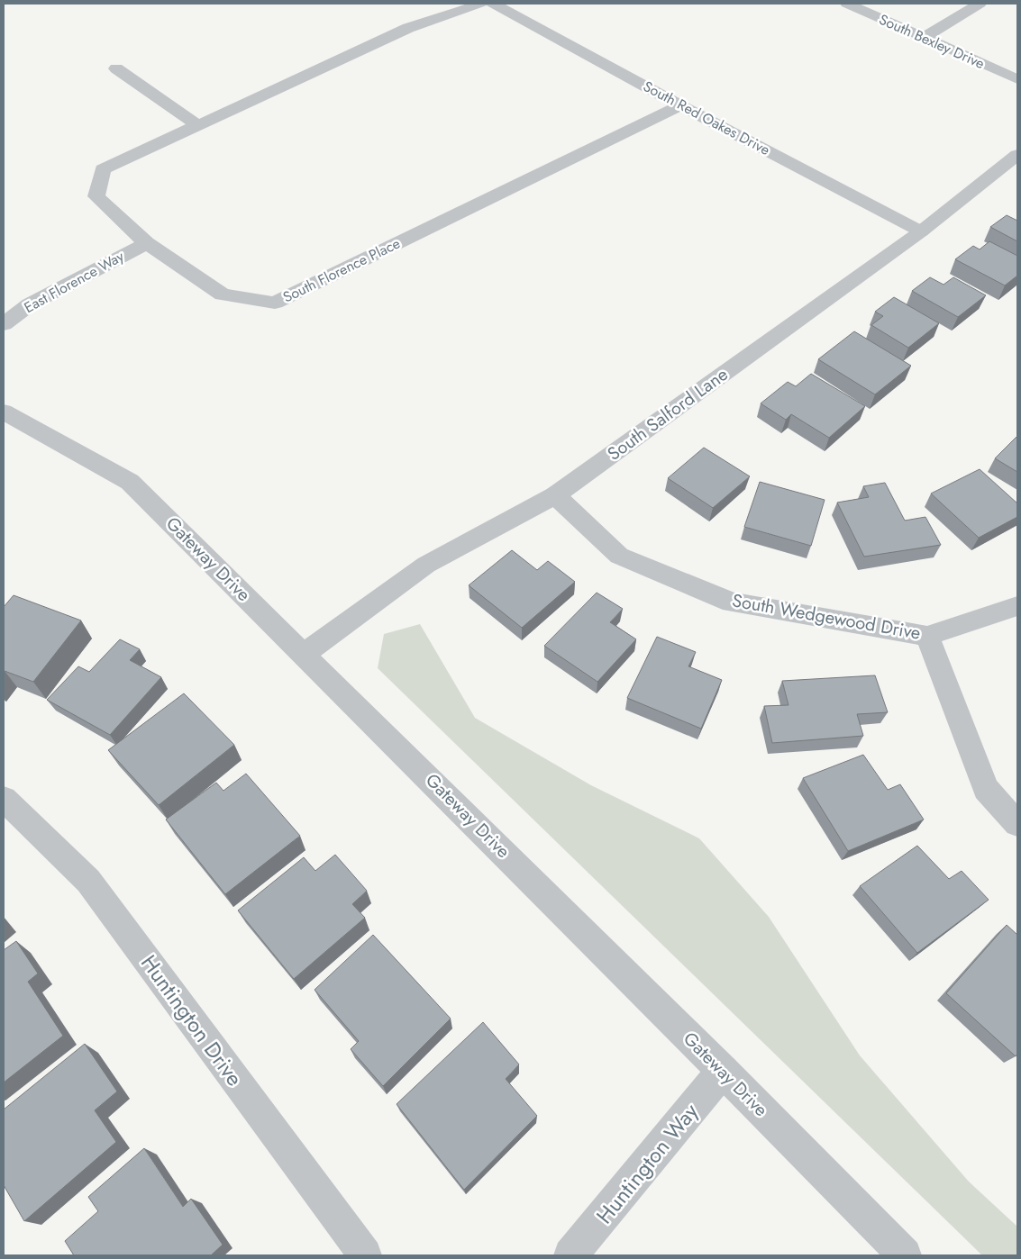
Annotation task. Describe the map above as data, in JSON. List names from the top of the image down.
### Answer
{
  "streets": {
    "street": [
      "South Bexley Drive",
      "South Red Oakes Drive",
      "South Florence Place",
      "East Florence Way",
      "South Salford Lane",
      "Gateway Drive",
      "South Wedgewood Drive",
      "Huntington Drive",
      "Huntington Way"
    ]
  },
  "crossings": [
    ["South Red Oakes Drive", "South Florence Place"],
    ["South Red Oakes Drive", "South Salford Lane"],
    ["South Florence Place", "East Florence Way"],
    ["South Salford Lane", "Gateway Drive"],
    ["South Salford Lane", "South Wedgewood Drive"],
    ["Gateway Drive", "Huntington Way"]
  ]
}
